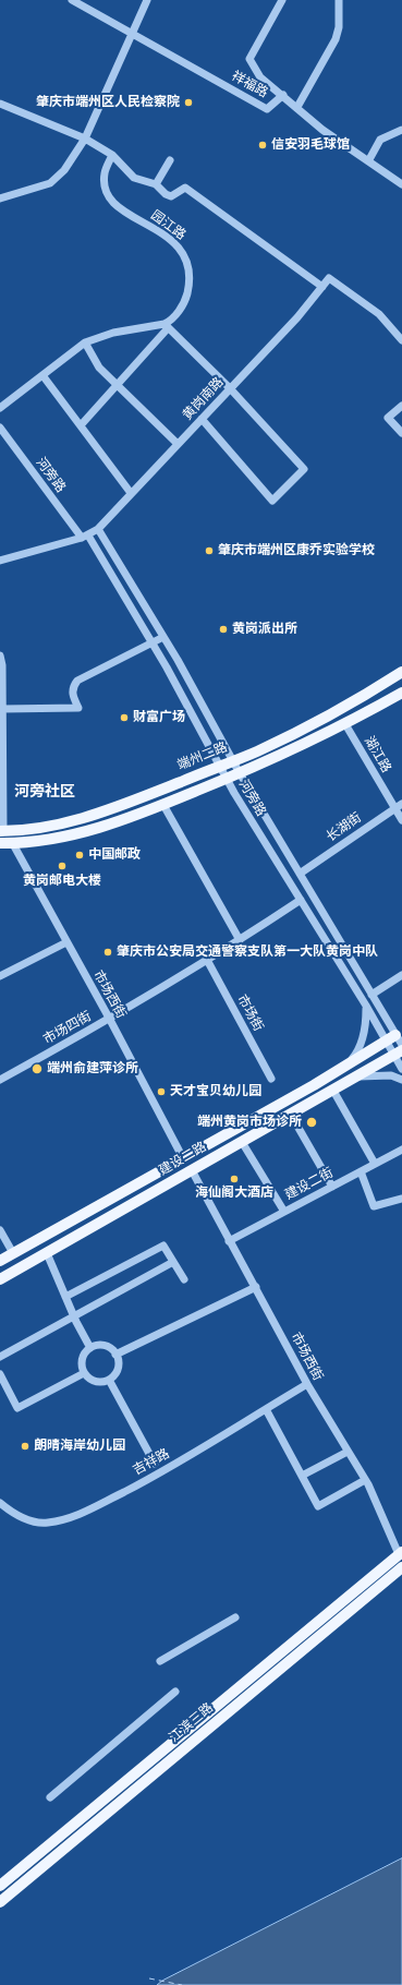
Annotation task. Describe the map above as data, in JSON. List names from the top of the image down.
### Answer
{
  "streets": {
    "main road": ["端州二路", "建设二路", "江滨三路"],
    "street": [
      "祥福路",
      "园江路",
      "黄岗南路",
      "河旁路",
      "湖江路",
      "长湖街",
      "市场西街",
      "市场街",
      "市场四街",
      "建设二街",
      "吉祥路"
    ]
  },
  "crossings": [
    ["黄岗南路", "河旁路"],
    ["河旁路", "端州二路"],
    ["河旁路", "长湖街"],
    ["河旁路", "市场四街"],
    ["河旁路", "建设二路"],
    ["湖江路", "长湖街"],
    ["市场西街", "市场四街"],
    ["市场西街", "建设二路"],
    ["市场西街", "建设二街"],
    ["市场西街", "吉祥路"],
    ["市场西街", "江滨三路"],
    ["市场街", "市场四街"]
  ],
  "districts": ["河旁社区"],
  "places": [
    "肇庆市端州区人民检察院",
    "信安羽毛球馆",
    "肇庆市端州区康乔实验学校",
    "黄岗派出所",
    "财富广场",
    "中国邮政",
    "黄岗邮电大楼",
    "肇庆市公安局交通警察支队第一大队黄岗中队",
    "端州俞建萍诊所",
    "天才宝贝幼儿园",
    "端州黄岗市场诊所",
    "海仙阁大酒店",
    "朗晴海岸幼儿园"
  ]
}
